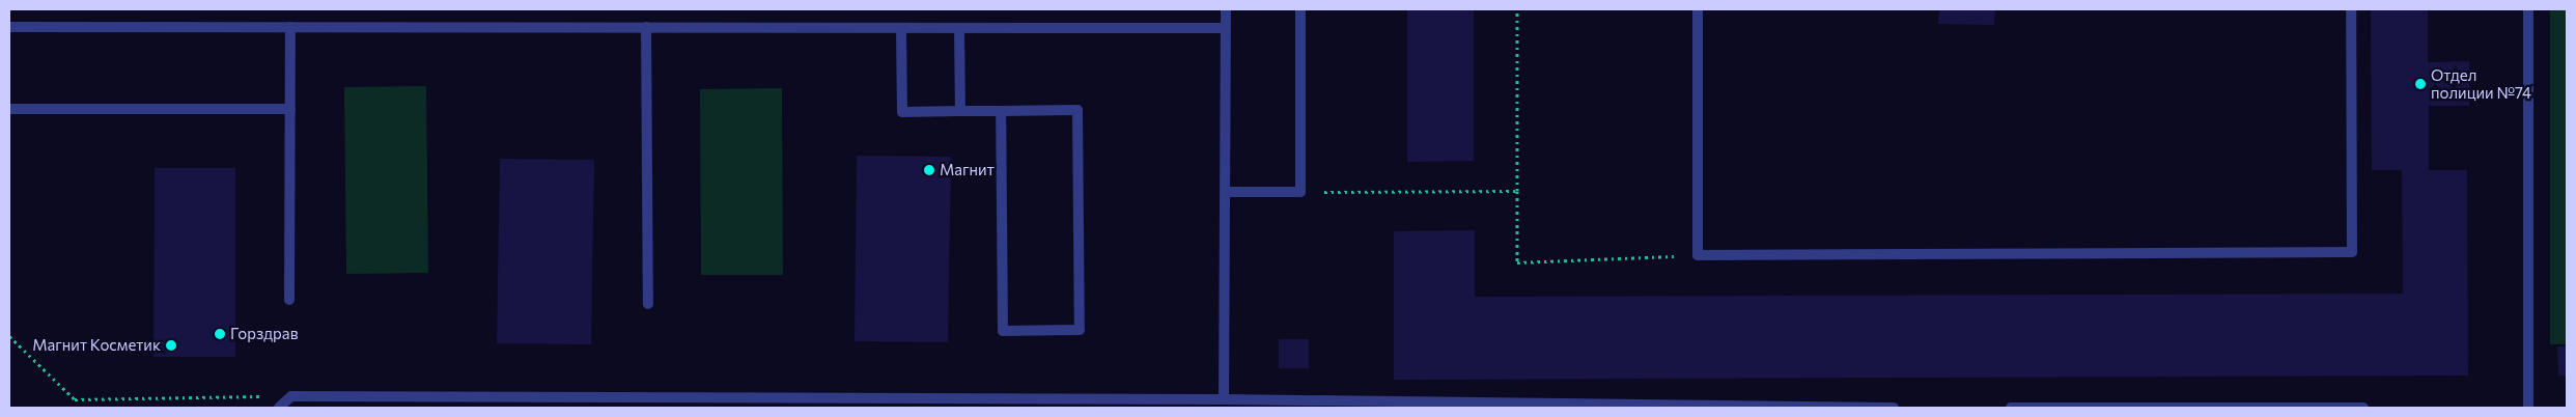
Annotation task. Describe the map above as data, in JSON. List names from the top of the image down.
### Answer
{
  "places": [
    "Отдел полиции №74",
    "Магнит",
    "Горздрав",
    "Магнит Косметик"
  ]
}
